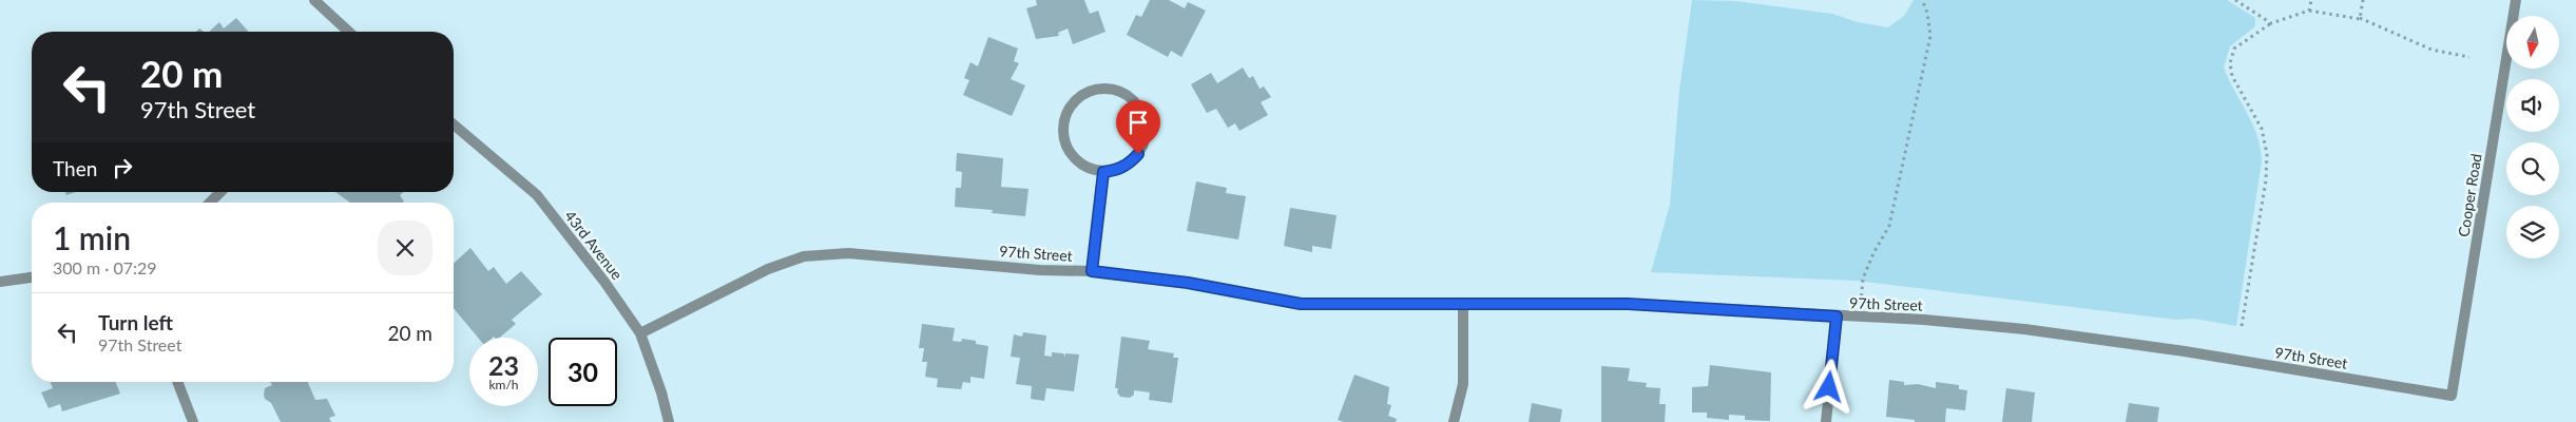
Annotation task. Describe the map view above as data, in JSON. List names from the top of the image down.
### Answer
{
  "streets": {
    "street": ["Cooper Road", "43rd Avenue", "97th Street"]
  },
  "crossings": [
    ["Cooper Road", "97th Street"],
    ["43rd Avenue", "97th Street"]
  ],
  "north": "bottom",
  "page": {
    "turn": ["20 m", "97th Street"],
    "then": "Then",
    "heading": ["1 min", "300 m · 07:29"],
    "list": [
      {
        "name": "Turn left",
        "note": "97th Street",
        "value": "20 m"
      }
    ],
    "speed": "23 km/h",
    "limit": "30"
  }
}
